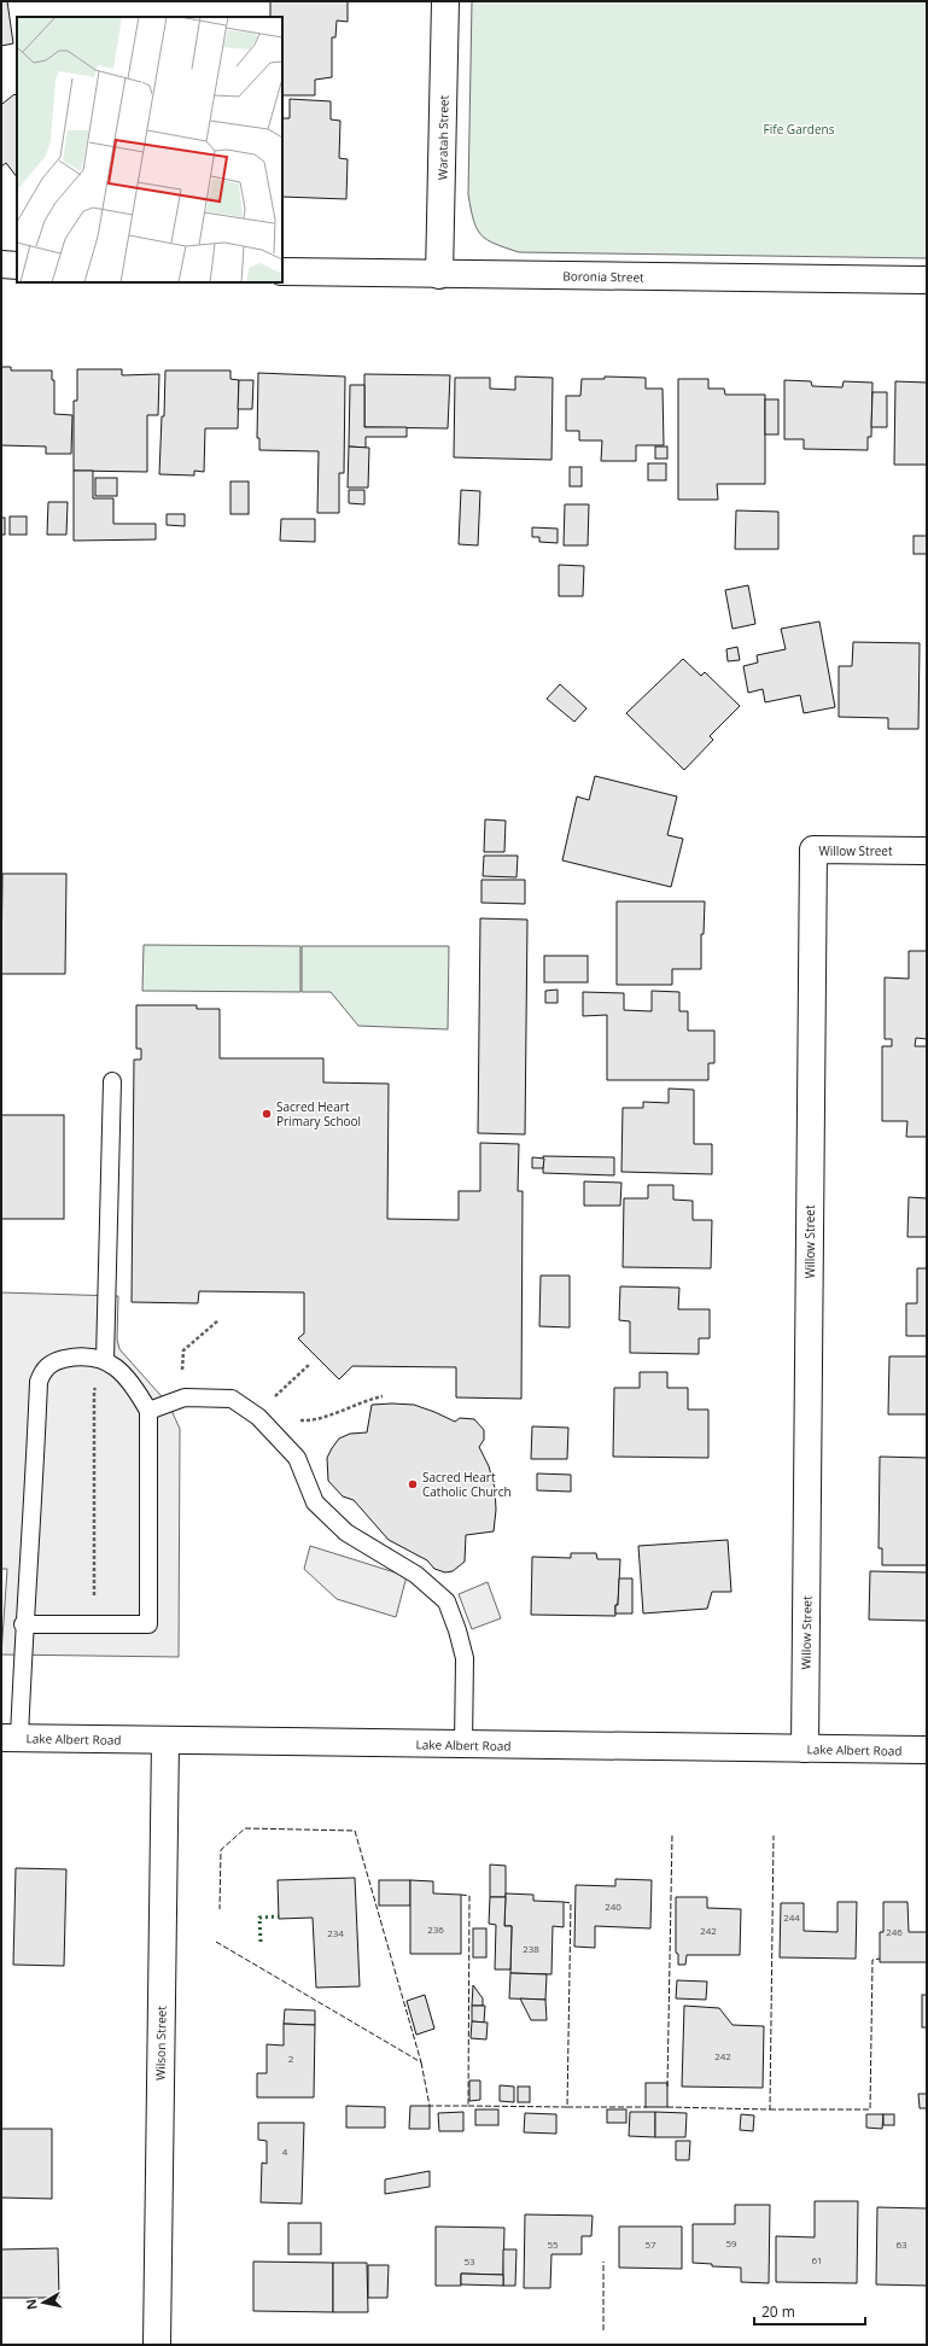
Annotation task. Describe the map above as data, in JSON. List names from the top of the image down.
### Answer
{
  "streets": {
    "street": [
      "Waratah Street",
      "Boronia Street",
      "Willow Street",
      "Lake Albert Road",
      "Wilson Street"
    ]
  },
  "crossings": [
    ["Waratah Street", "Boronia Street"],
    ["Willow Street", "Lake Albert Road"],
    ["Lake Albert Road", "Wilson Street"]
  ],
  "parks": ["Fife Gardens"],
  "places": ["Sacred Heart Primary School", "Sacred Heart Catholic Church"],
  "house_numbers": [
    "240",
    "244",
    "236",
    "242",
    "246",
    "234",
    "238",
    "242",
    "2",
    "4",
    "59",
    "55",
    "57",
    "63",
    "61",
    "53"
  ],
  "scale_bar": "20 m",
  "north": "left"
}
